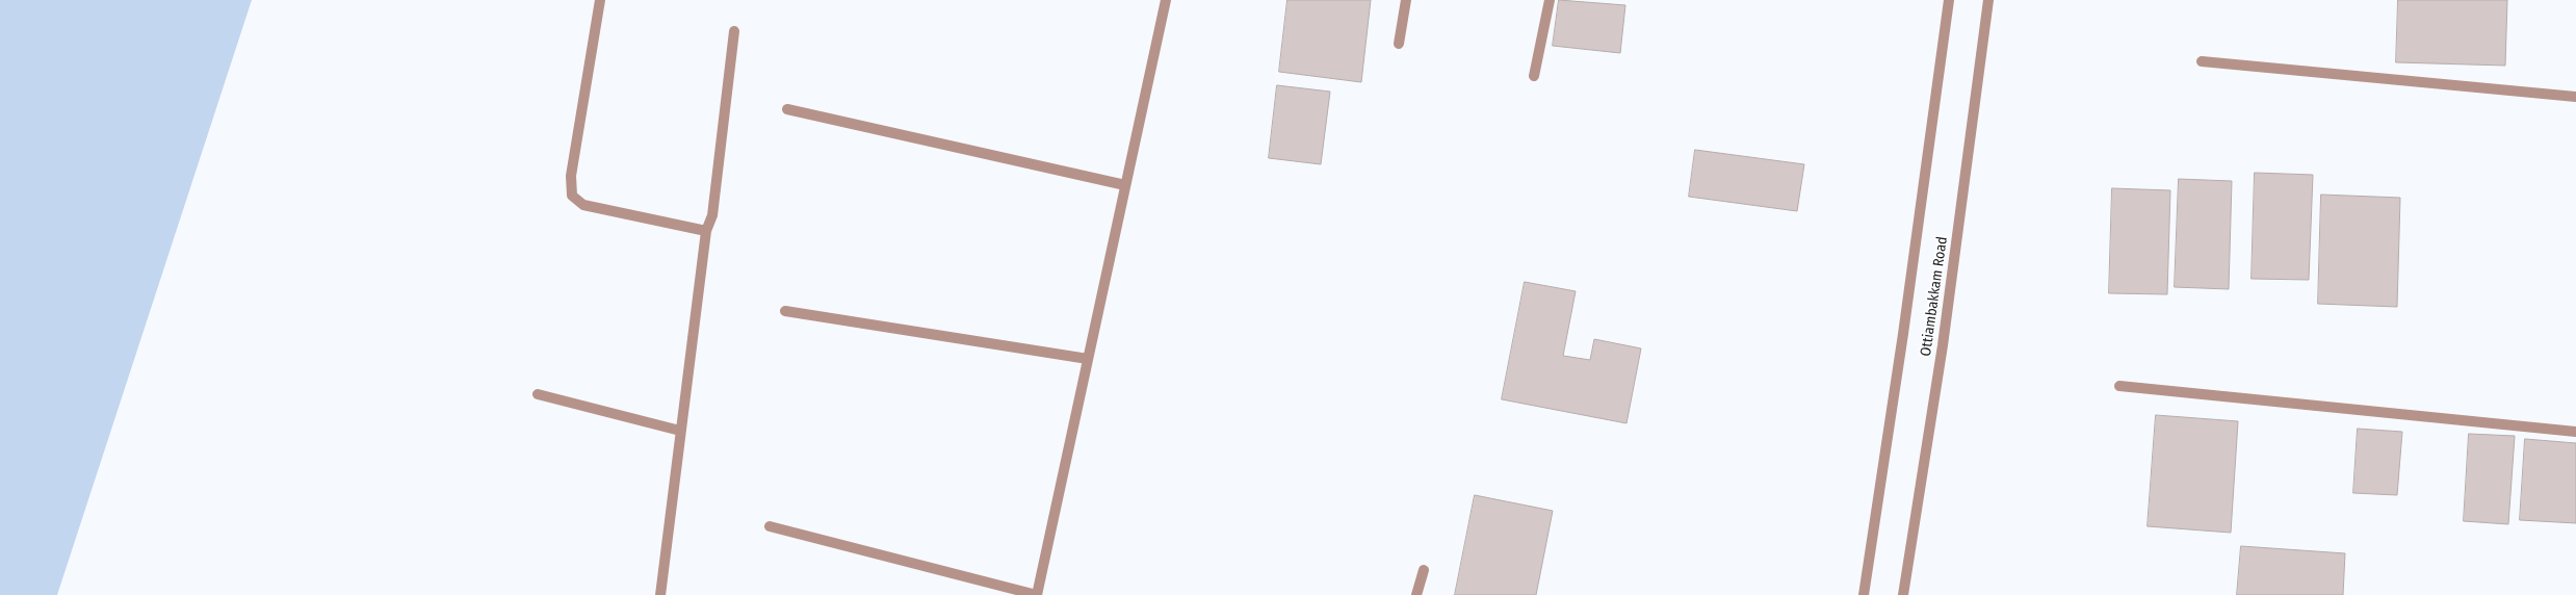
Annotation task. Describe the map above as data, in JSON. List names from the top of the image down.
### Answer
{
  "streets": {
    "street": ["Ottiambakkam Road"]
  }
}
